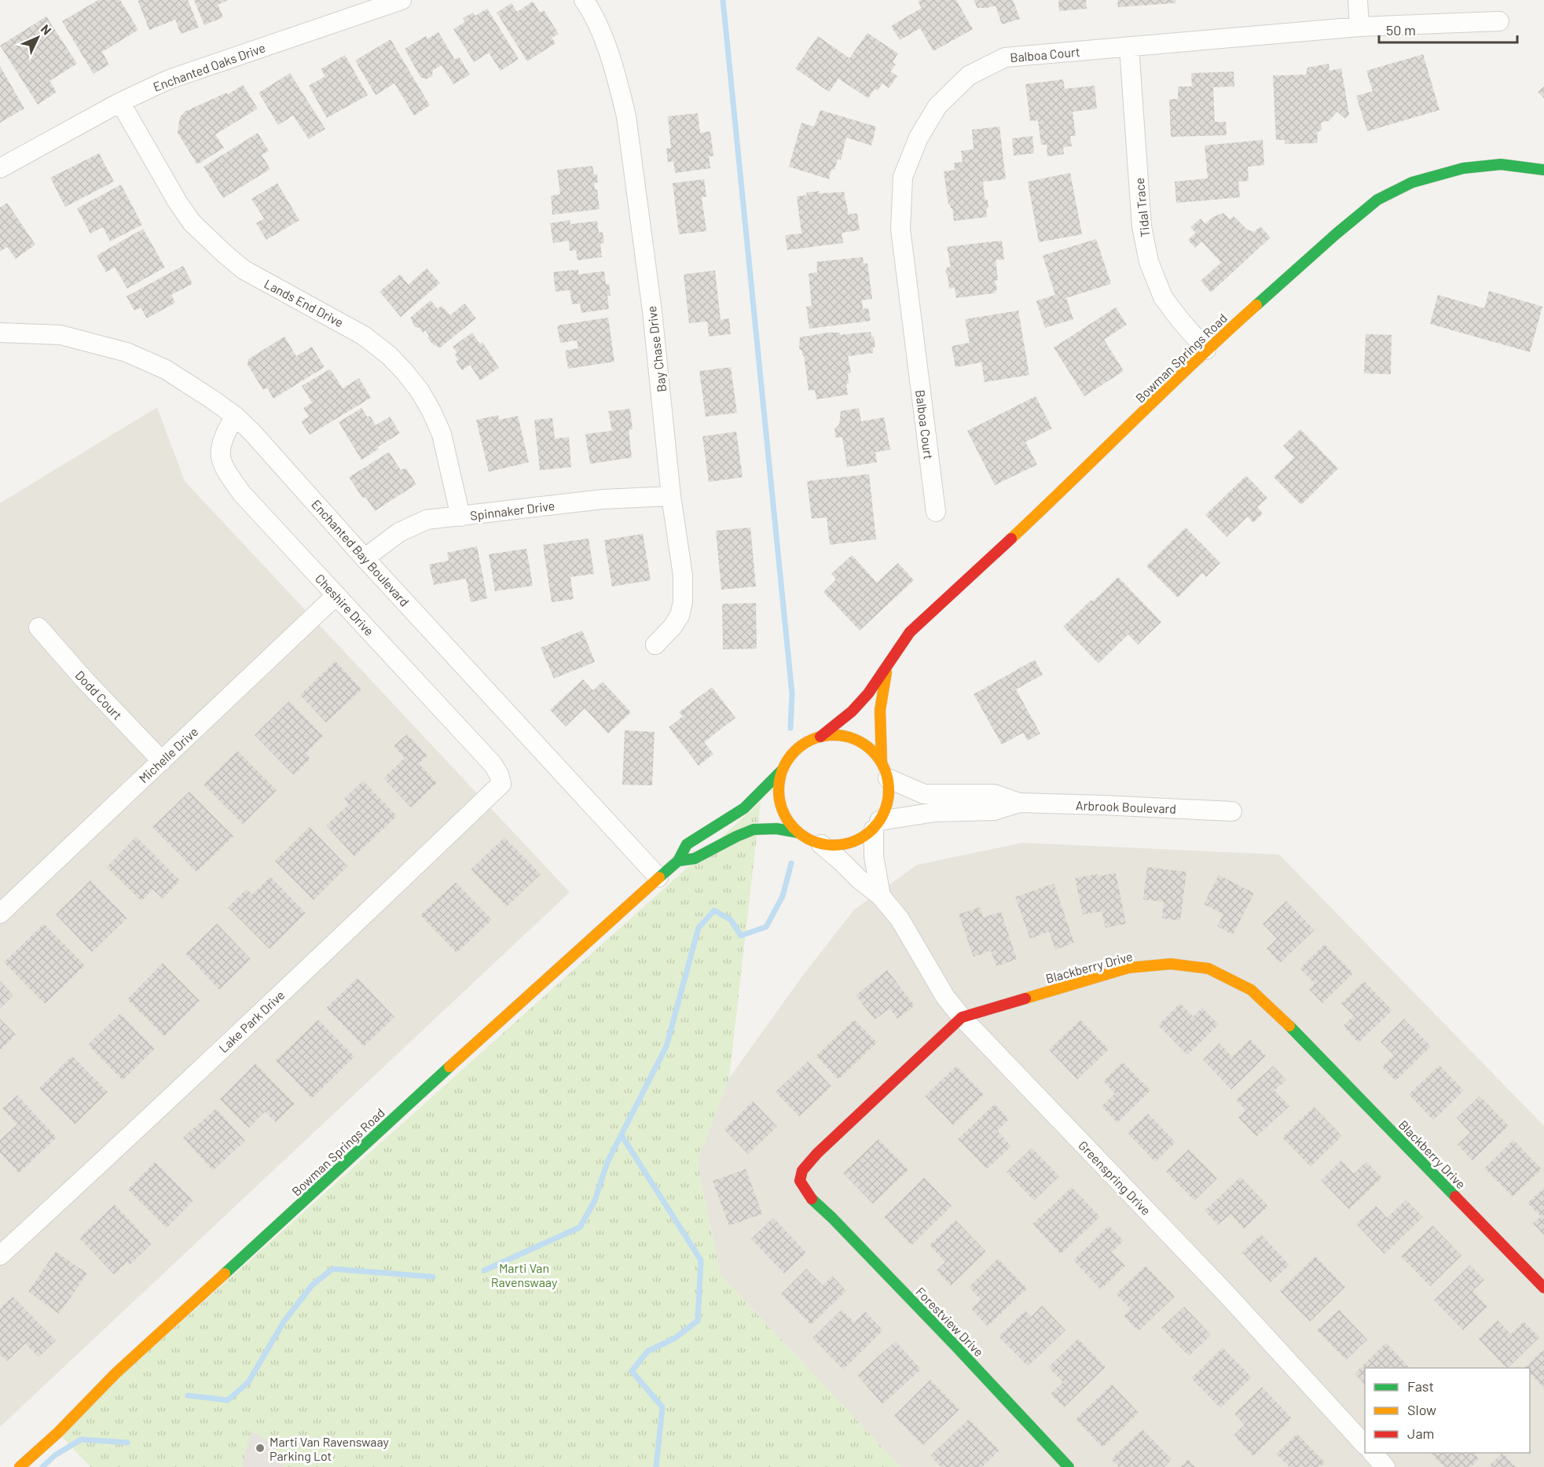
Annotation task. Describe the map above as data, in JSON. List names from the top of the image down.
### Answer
{
  "streets": {
    "street": [
      "Balboa Court",
      "Enchanted Oaks Drive",
      "Tidal Trace",
      "Lands End Drive",
      "Bay Chase Drive",
      "Bowman Springs Road",
      "Spinnaker Drive",
      "Enchanted Bay Boulevard",
      "Cheshire Drive",
      "Dodd Court",
      "Michelle Drive",
      "Arbrook Boulevard",
      "Blackberry Drive",
      "Lake Park Drive",
      "Greenspring Drive",
      "Forestview Drive"
    ]
  },
  "crossings": [
    ["Balboa Court", "Tidal Trace"],
    ["Enchanted Oaks Drive", "Lands End Drive"],
    ["Tidal Trace", "Bowman Springs Road"],
    ["Lands End Drive", "Spinnaker Drive"],
    ["Bay Chase Drive", "Spinnaker Drive"],
    ["Bowman Springs Road", "Enchanted Bay Boulevard"],
    ["Bowman Springs Road", "Arbrook Boulevard"],
    ["Bowman Springs Road", "Greenspring Drive"],
    ["Spinnaker Drive", "Enchanted Bay Boulevard"],
    ["Enchanted Bay Boulevard", "Cheshire Drive"],
    ["Cheshire Drive", "Michelle Drive"],
    ["Cheshire Drive", "Lake Park Drive"],
    ["Dodd Court", "Michelle Drive"],
    ["Arbrook Boulevard", "Greenspring Drive"],
    ["Blackberry Drive", "Greenspring Drive"],
    ["Blackberry Drive", "Forestview Drive"]
  ],
  "parks": ["Marti Van Ravenswaay"],
  "places": ["Marti Van Ravenswaay Parking Lot"],
  "legend": ["Fast", "Slow", "Jam"],
  "scale_bar": "50 m",
  "north": "top right"
}
